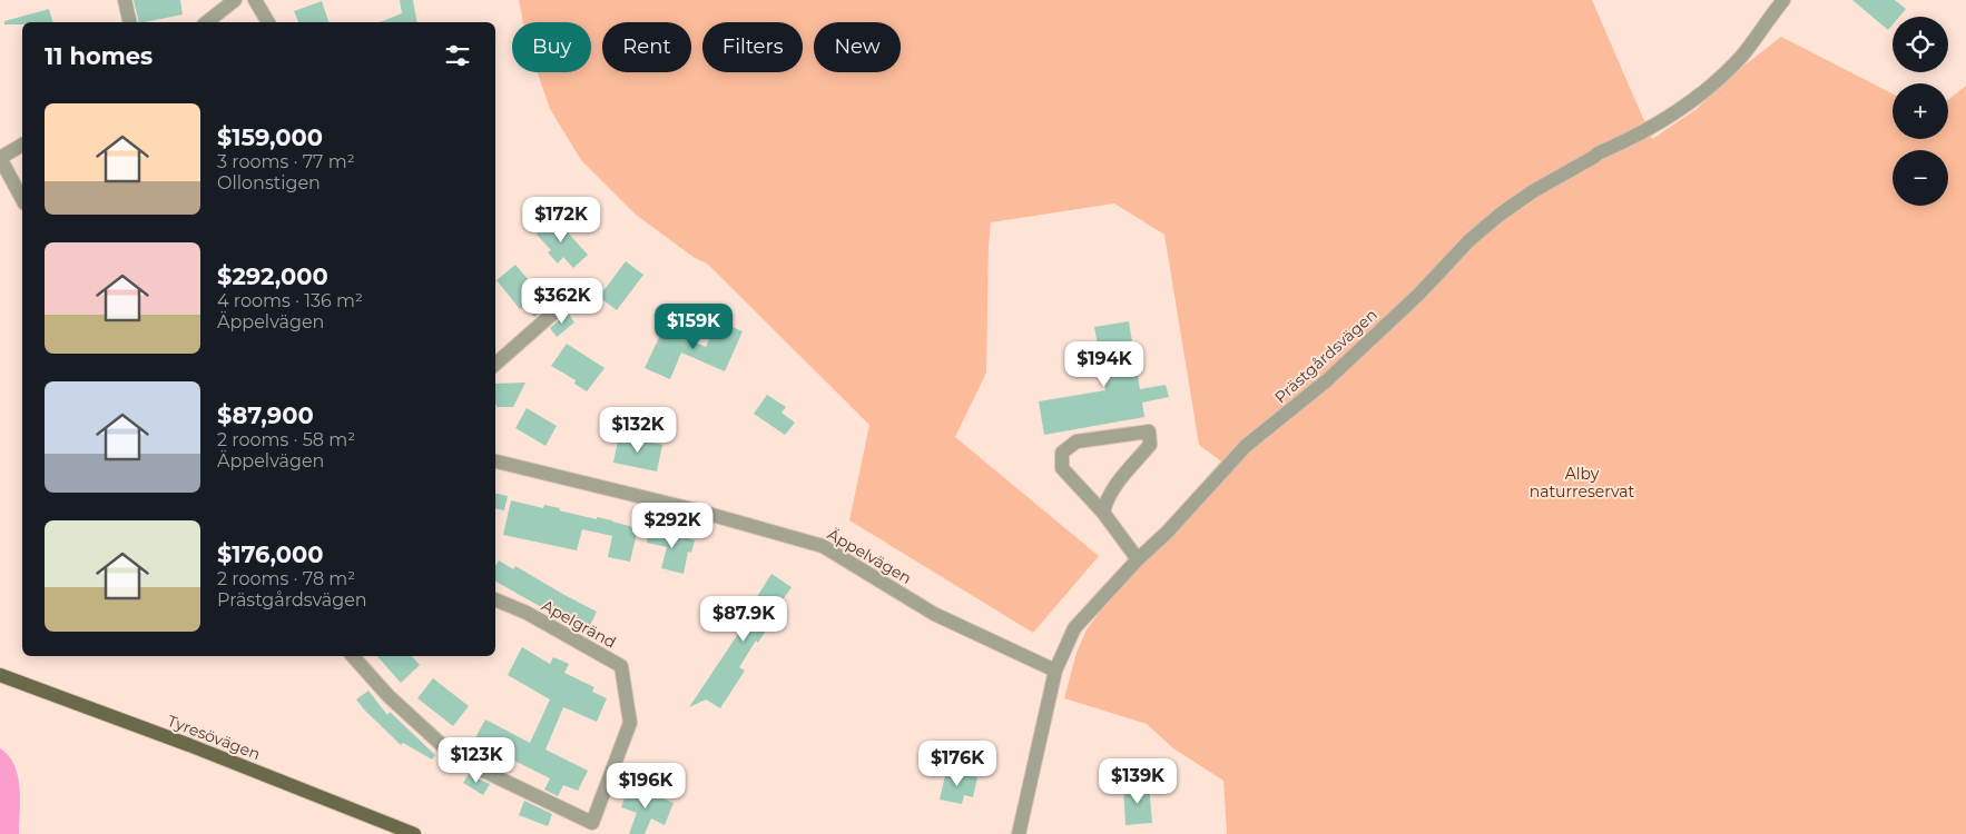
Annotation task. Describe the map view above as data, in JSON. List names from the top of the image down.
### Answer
{
  "streets": {
    "main road": ["Tyresövägen"],
    "street": ["Prästgårdsvägen", "Äppelvägen", "Apelgränd"]
  },
  "crossings": [
    ["Prästgårdsvägen", "Äppelvägen"]
  ],
  "parks": ["Alby naturreservat"],
  "page": {
    "map_buttons": ["+", "−"],
    "chip": [
      "Buy",
      "Rent",
      "Filters",
      "New"
    ],
    "heading": "11 homes",
    "list": [
      {
        "name": "$159,000",
        "note": "3 rooms · 77 m² · Ollonstigen"
      },
      {
        "name": "$292,000",
        "note": "4 rooms · 136 m² · Äppelvägen"
      },
      {
        "name": "$87,900",
        "note": "2 rooms · 58 m² · Äppelvägen"
      },
      {
        "name": "$176,000",
        "note": "2 rooms · 78 m² · Prästgårdsvägen"
      }
    ],
    "price": [
      "$172K",
      "$362K",
      "$159K",
      "$194K",
      "$132K",
      "$292K",
      "$87.9K",
      "$123K",
      "$176K",
      "$139K",
      "$196K"
    ]
  }
}
